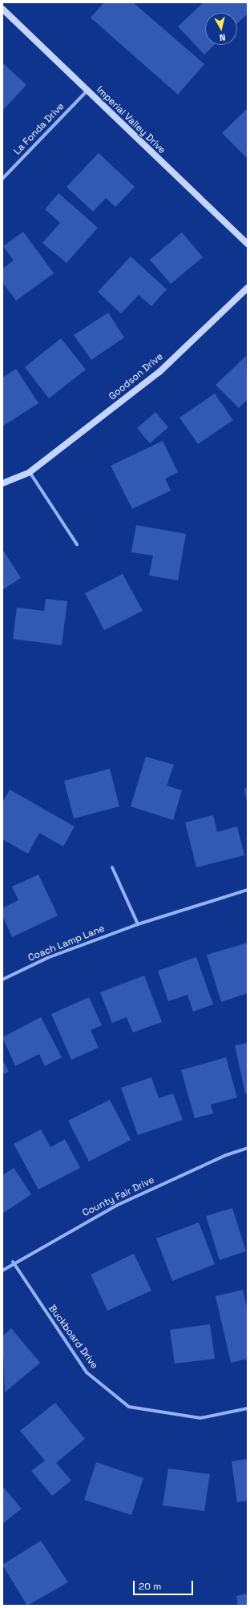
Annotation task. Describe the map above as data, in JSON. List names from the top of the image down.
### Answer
{
  "streets": {
    "street": [
      "Imperial Valley Drive",
      "La Fonda Drive",
      "Goodson Drive",
      "Coach Lamp Lane",
      "County Fair Drive",
      "Buckboard Drive"
    ]
  },
  "crossings": [
    ["Imperial Valley Drive", "La Fonda Drive"],
    ["County Fair Drive", "Buckboard Drive"]
  ],
  "scale_bar": "20 m",
  "north": "bottom"
}
